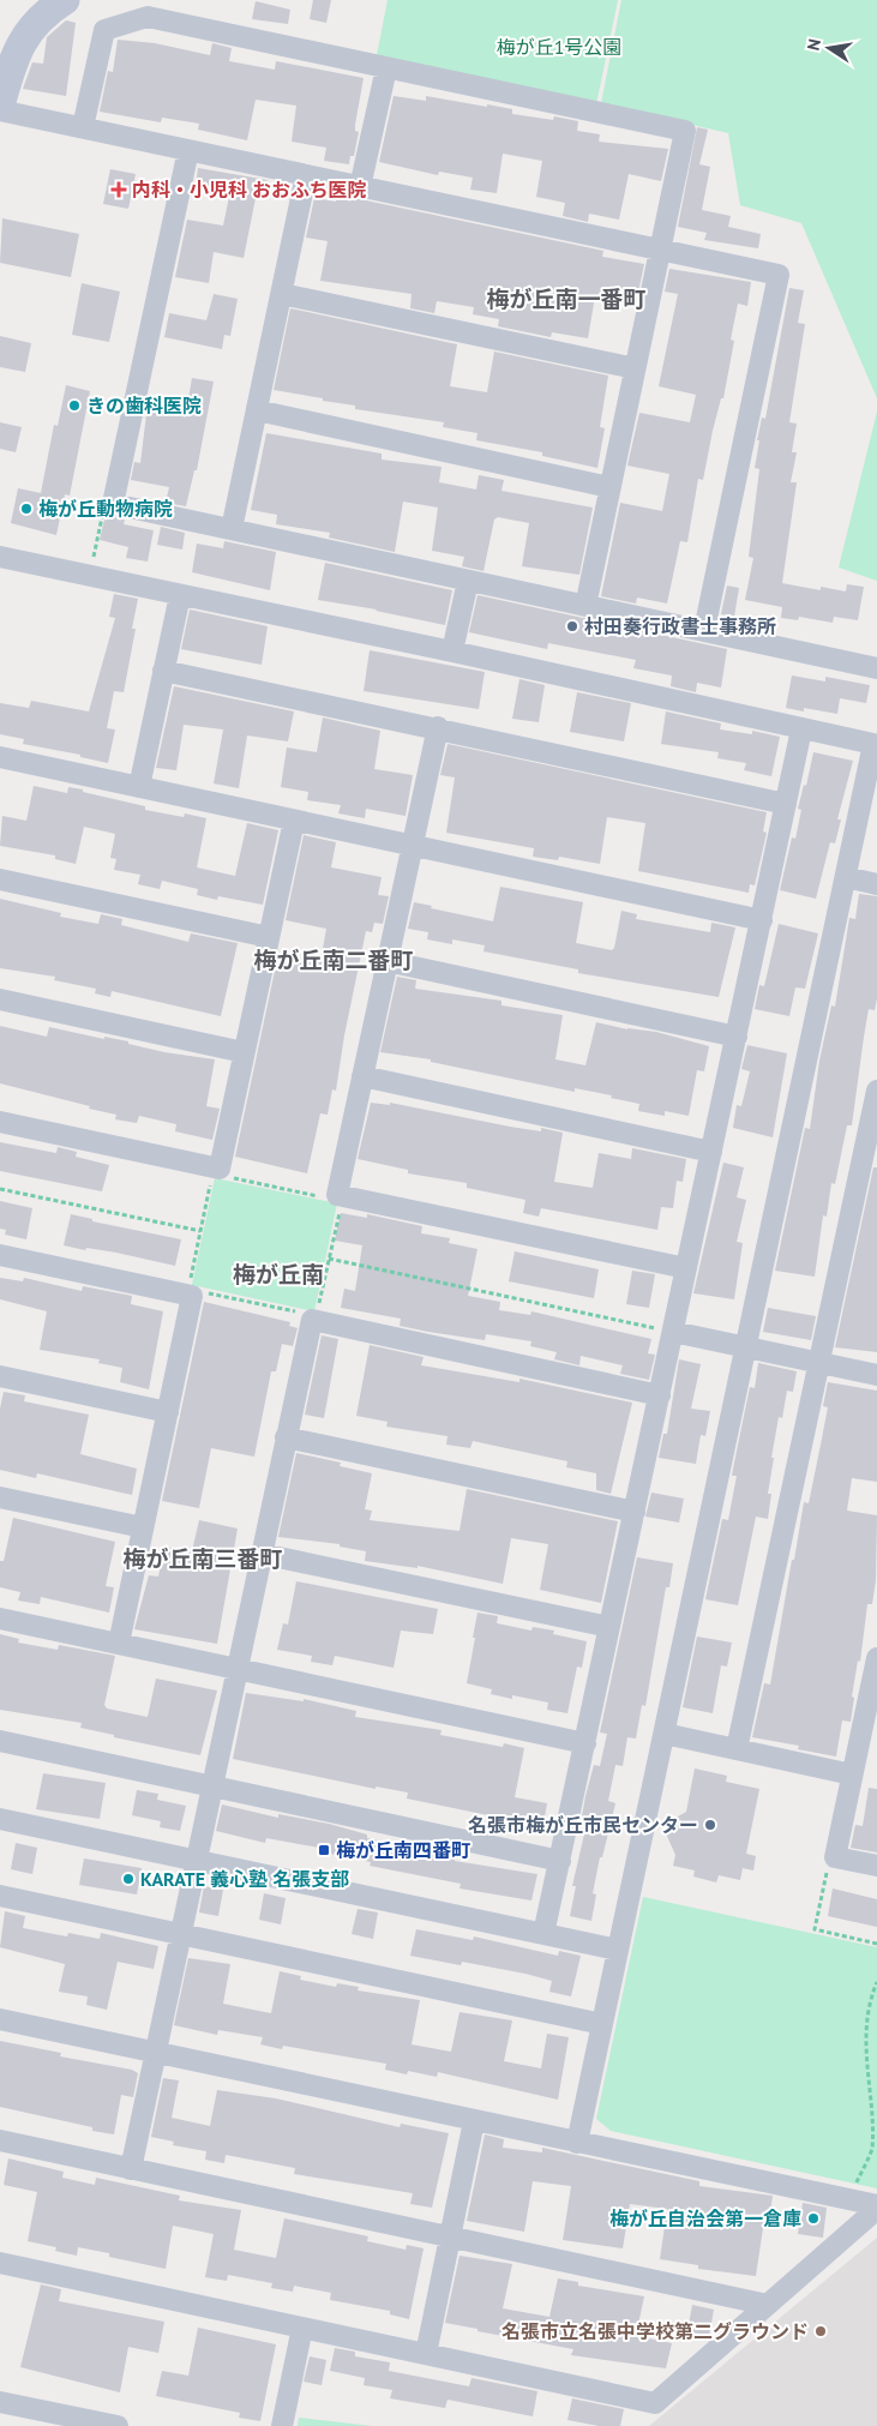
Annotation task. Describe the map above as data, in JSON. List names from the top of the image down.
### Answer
{
  "districts": [
    "梅が丘南一番町",
    "梅が丘南二番町",
    "梅が丘南",
    "梅が丘南三番町"
  ],
  "parks": ["梅が丘1号公園"],
  "places": {
    "health": ["内科・小児科 おおふち医院"],
    "other": [
      "きの歯科医院",
      "梅が丘動物病院",
      "村田奏行政書士事務所",
      "名張市梅が丘市民センター",
      "KARATE 義心塾 名張支部",
      "梅が丘自治会第一倉庫",
      "名張市立名張中学校第二グラウンド"
    ],
    "transit": ["梅が丘南四番町"]
  },
  "north": "left"
}
